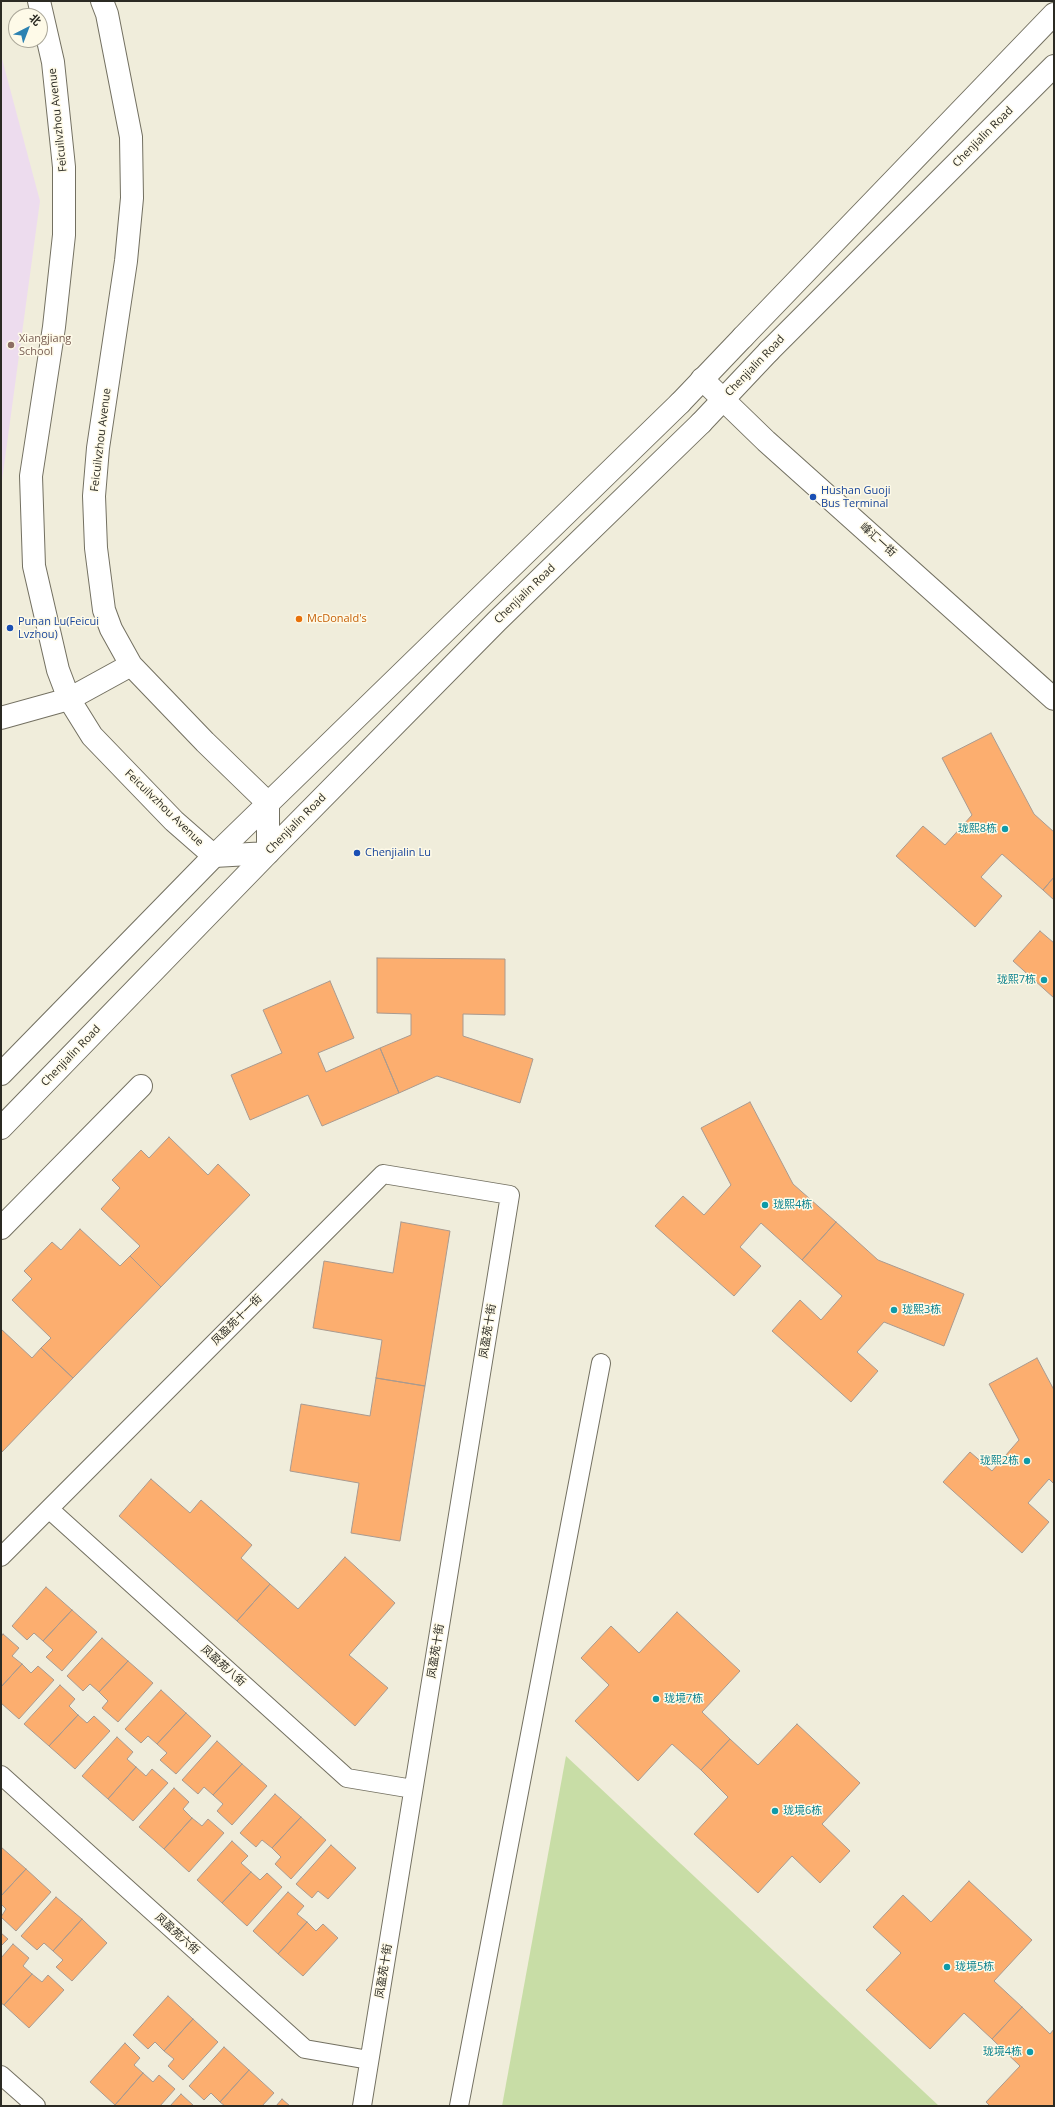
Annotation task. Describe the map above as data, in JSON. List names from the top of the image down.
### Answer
{
  "streets": {
    "street": ["Feicuilvzhou Avenue", "Chenjialin Road", "峰汇一街"],
    "lane": [
      "凤盈苑十一街",
      "凤盈苑十街",
      "凤盈苑八街",
      "凤盈苑六街"
    ]
  },
  "crossings": [
    ["Chenjialin Road", "峰汇一街"],
    ["凤盈苑十一街", "凤盈苑十街"],
    ["凤盈苑十一街", "凤盈苑八街"],
    ["凤盈苑十街", "凤盈苑八街"],
    ["凤盈苑十街", "凤盈苑六街"]
  ],
  "places": [
    "Xiangjiang School",
    "Hushan Guoji Bus Terminal",
    "McDonald's",
    "Punan Lu(Feicui Lvzhou)",
    "珑熙8栋",
    "Chenjialin Lu",
    "珑熙7栋",
    "珑熙4栋",
    "珑熙3栋",
    "珑熙2栋",
    "珑境7栋",
    "珑境6栋",
    "珑境5栋",
    "珑境4栋"
  ],
  "north": "top right"
}
